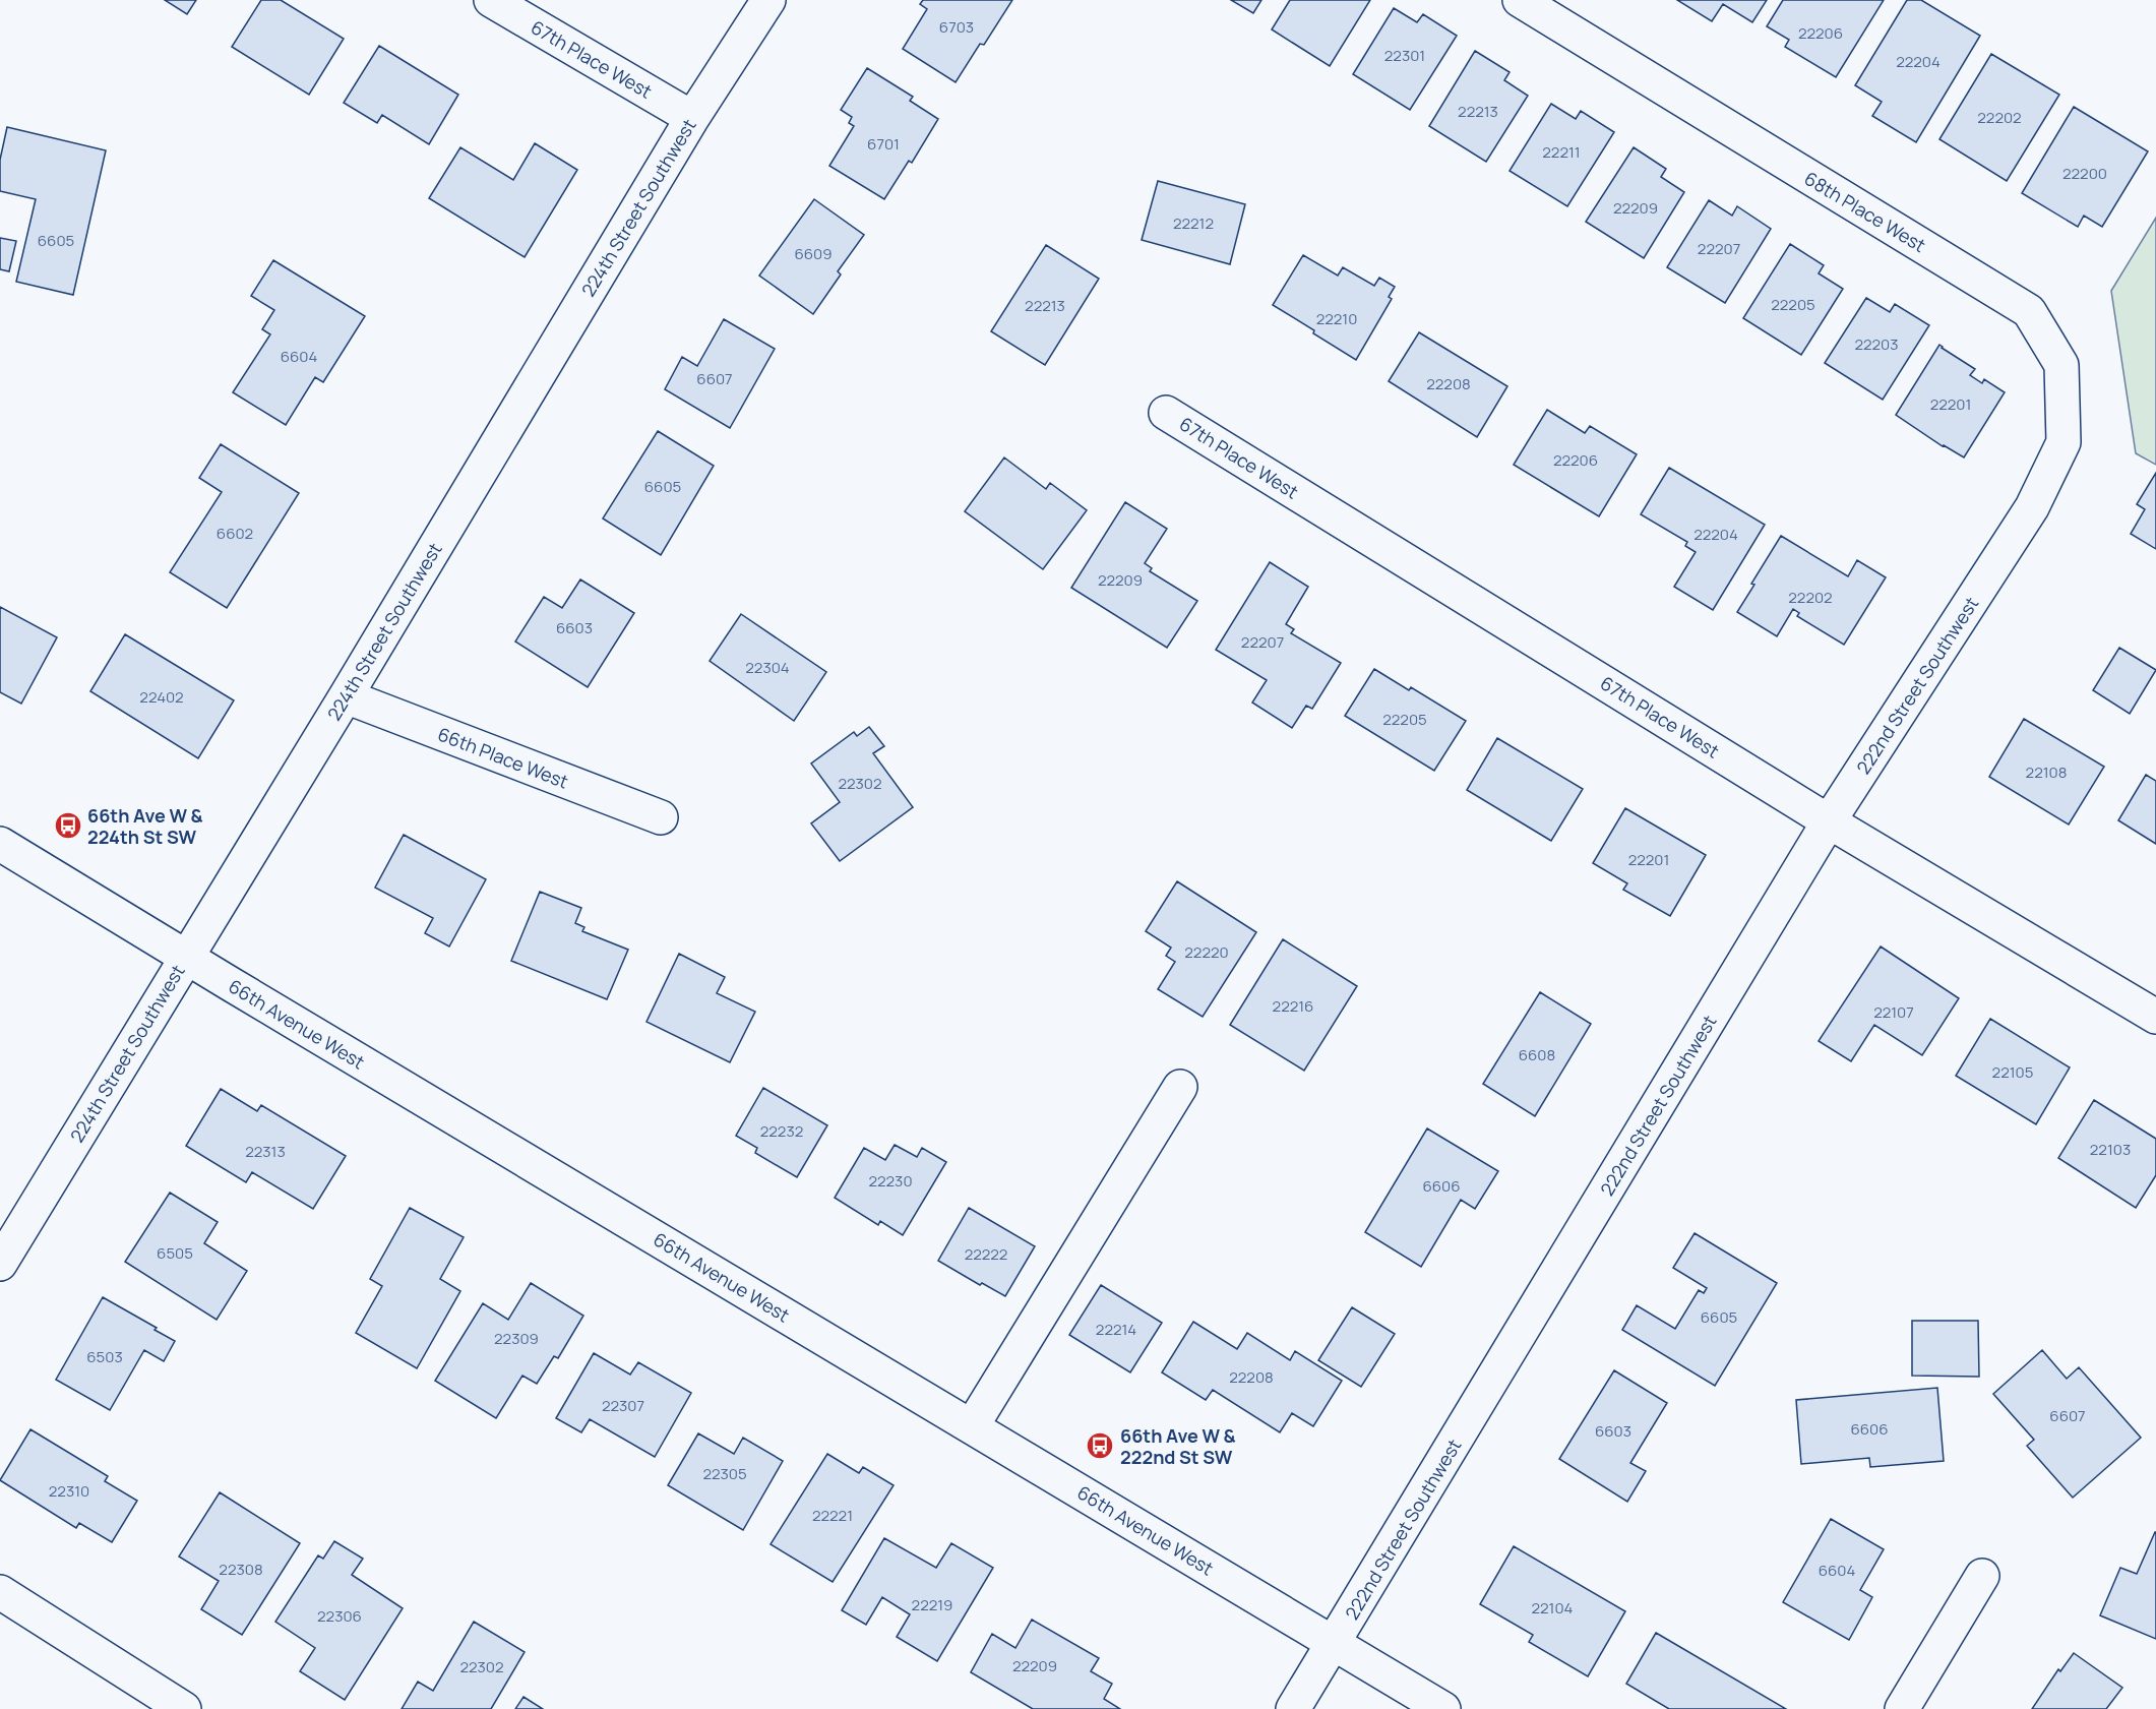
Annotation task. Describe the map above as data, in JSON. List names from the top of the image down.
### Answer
{
  "streets": {
    "street": [
      "67th Place West",
      "224th Street Southwest",
      "68th Place West",
      "222nd Street Southwest",
      "66th Place West",
      "66th Avenue West"
    ]
  },
  "crossings": [
    ["67th Place West", "224th Street Southwest"],
    ["67th Place West", "222nd Street Southwest"],
    ["224th Street Southwest", "66th Place West"],
    ["224th Street Southwest", "66th Avenue West"],
    ["68th Place West", "222nd Street Southwest"],
    ["222nd Street Southwest", "66th Avenue West"]
  ],
  "places": {
    "bus stop": ["66th Ave W & 224th St SW", "66th Ave W & 222nd St SW"]
  },
  "house_numbers": [
    "6703",
    "22206",
    "22301",
    "22204",
    "22213",
    "22202",
    "6701",
    "22211",
    "22200",
    "22209",
    "22212",
    "6605",
    "22207",
    "6609",
    "22205",
    "22213",
    "22210",
    "22203",
    "6604",
    "6607",
    "22208",
    "22201",
    "22206",
    "6605",
    "6602",
    "22204",
    "22209",
    "22202",
    "6603",
    "22207",
    "22304",
    "22402",
    "22205",
    "22108",
    "22302",
    "22201",
    "22220",
    "22216",
    "22107",
    "6608",
    "22105",
    "22232",
    "22103",
    "22313",
    "22230",
    "6606",
    "6505",
    "22222",
    "6605",
    "22214",
    "22309",
    "6503",
    "22208",
    "22307",
    "6607",
    "6606",
    "6603",
    "22305",
    "22310",
    "22221",
    "22308",
    "6604",
    "22219",
    "22104",
    "22306",
    "22209",
    "22302"
  ]
}
